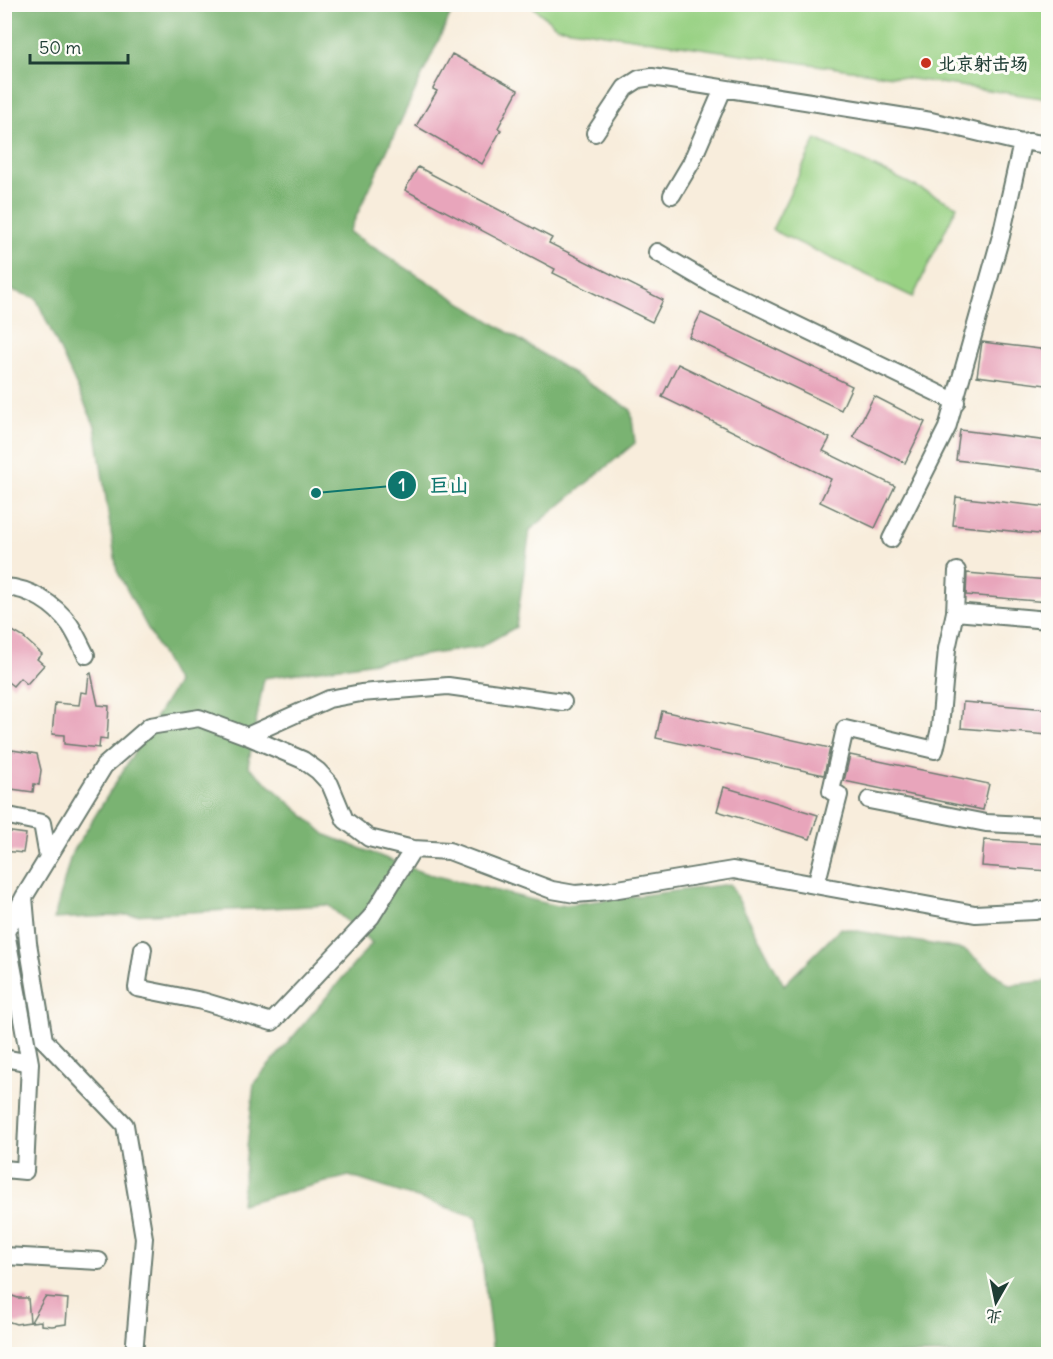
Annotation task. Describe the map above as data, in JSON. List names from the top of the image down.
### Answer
{
  "places": ["北京射击场", "巨山"],
  "scale_bar": "50 m",
  "north": "bottom"
}
